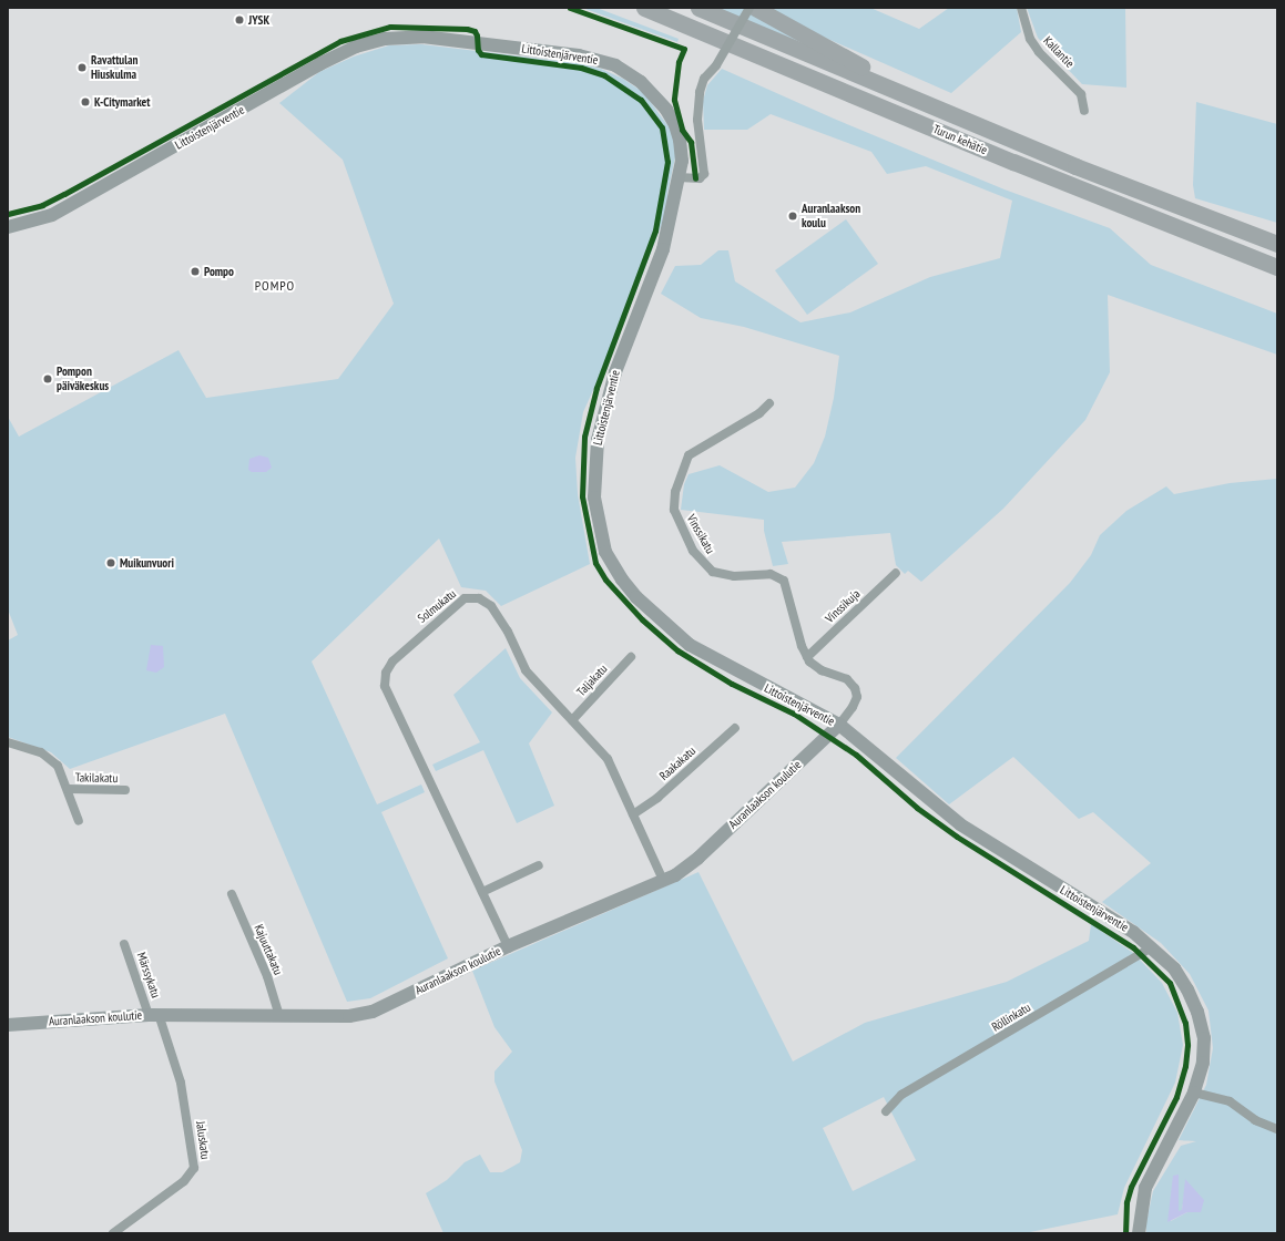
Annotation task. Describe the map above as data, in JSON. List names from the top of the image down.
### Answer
{
  "streets": {
    "highway": ["Turun kehätie"],
    "street": [
      "Kallantie",
      "Littoistenjärventie",
      "Vinssikatu",
      "Solmukatu",
      "Vinssikuja",
      "Taljakatu",
      "Raakakatu",
      "Takilakatu",
      "Auranlaakson koulutie",
      "Kajuuttakatu",
      "Märssykatu",
      "Röllinkatu",
      "Jaluskatu"
    ]
  },
  "crossings": [
    ["Littoistenjärventie", "Auranlaakson koulutie"],
    ["Littoistenjärventie", "Röllinkatu"],
    ["Vinssikatu", "Vinssikuja"],
    ["Solmukatu", "Taljakatu"],
    ["Solmukatu", "Raakakatu"],
    ["Solmukatu", "Auranlaakson koulutie"],
    ["Auranlaakson koulutie", "Kajuuttakatu"],
    ["Auranlaakson koulutie", "Märssykatu"],
    ["Auranlaakson koulutie", "Jaluskatu"],
    ["Märssykatu", "Jaluskatu"]
  ],
  "districts": ["POMPO"],
  "places": [
    "JYSK",
    "Ravattulan Hiuskulma",
    "K-Citymarket",
    "Auranlaakson koulu",
    "Pompo",
    "Pompon päiväkeskus",
    "Muikunvuori"
  ]
}
